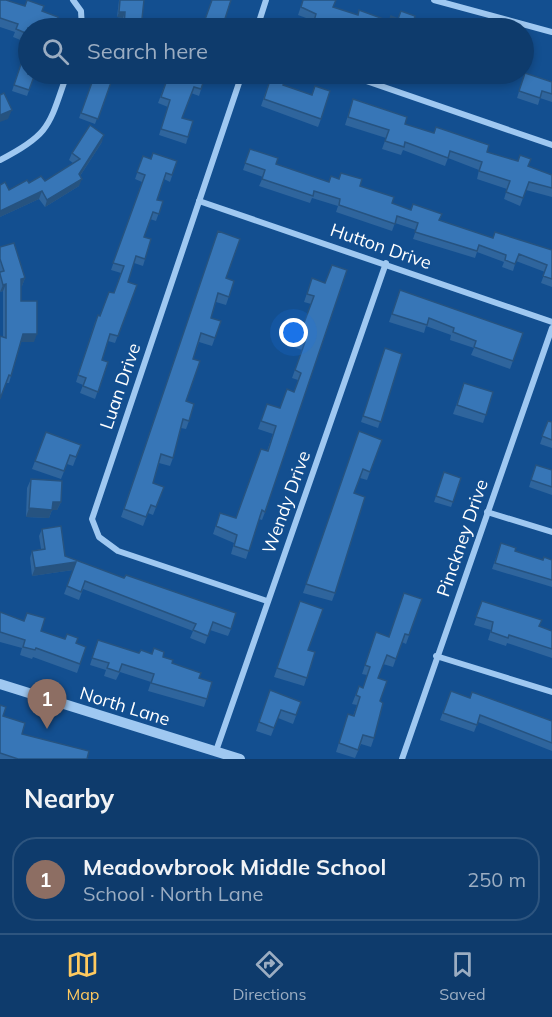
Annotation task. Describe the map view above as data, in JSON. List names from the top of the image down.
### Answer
{
  "streets": {
    "street": [
      "Hutton Drive",
      "Luan Drive",
      "Wendy Drive",
      "Pinckney Drive",
      "North Lane"
    ]
  },
  "crossings": [
    ["Hutton Drive", "Luan Drive"],
    ["Hutton Drive", "Wendy Drive"],
    ["Luan Drive", "Wendy Drive"],
    ["Wendy Drive", "North Lane"]
  ],
  "page": {
    "search": "Search here",
    "pins": "1",
    "heading": "Nearby",
    "list": [
      {
        "mark": "1",
        "name": "Meadowbrook Middle School",
        "note": "School · North Lane",
        "value": "250 m"
      }
    ],
    "nav": ["Map", "Directions", "Saved"]
  }
}
